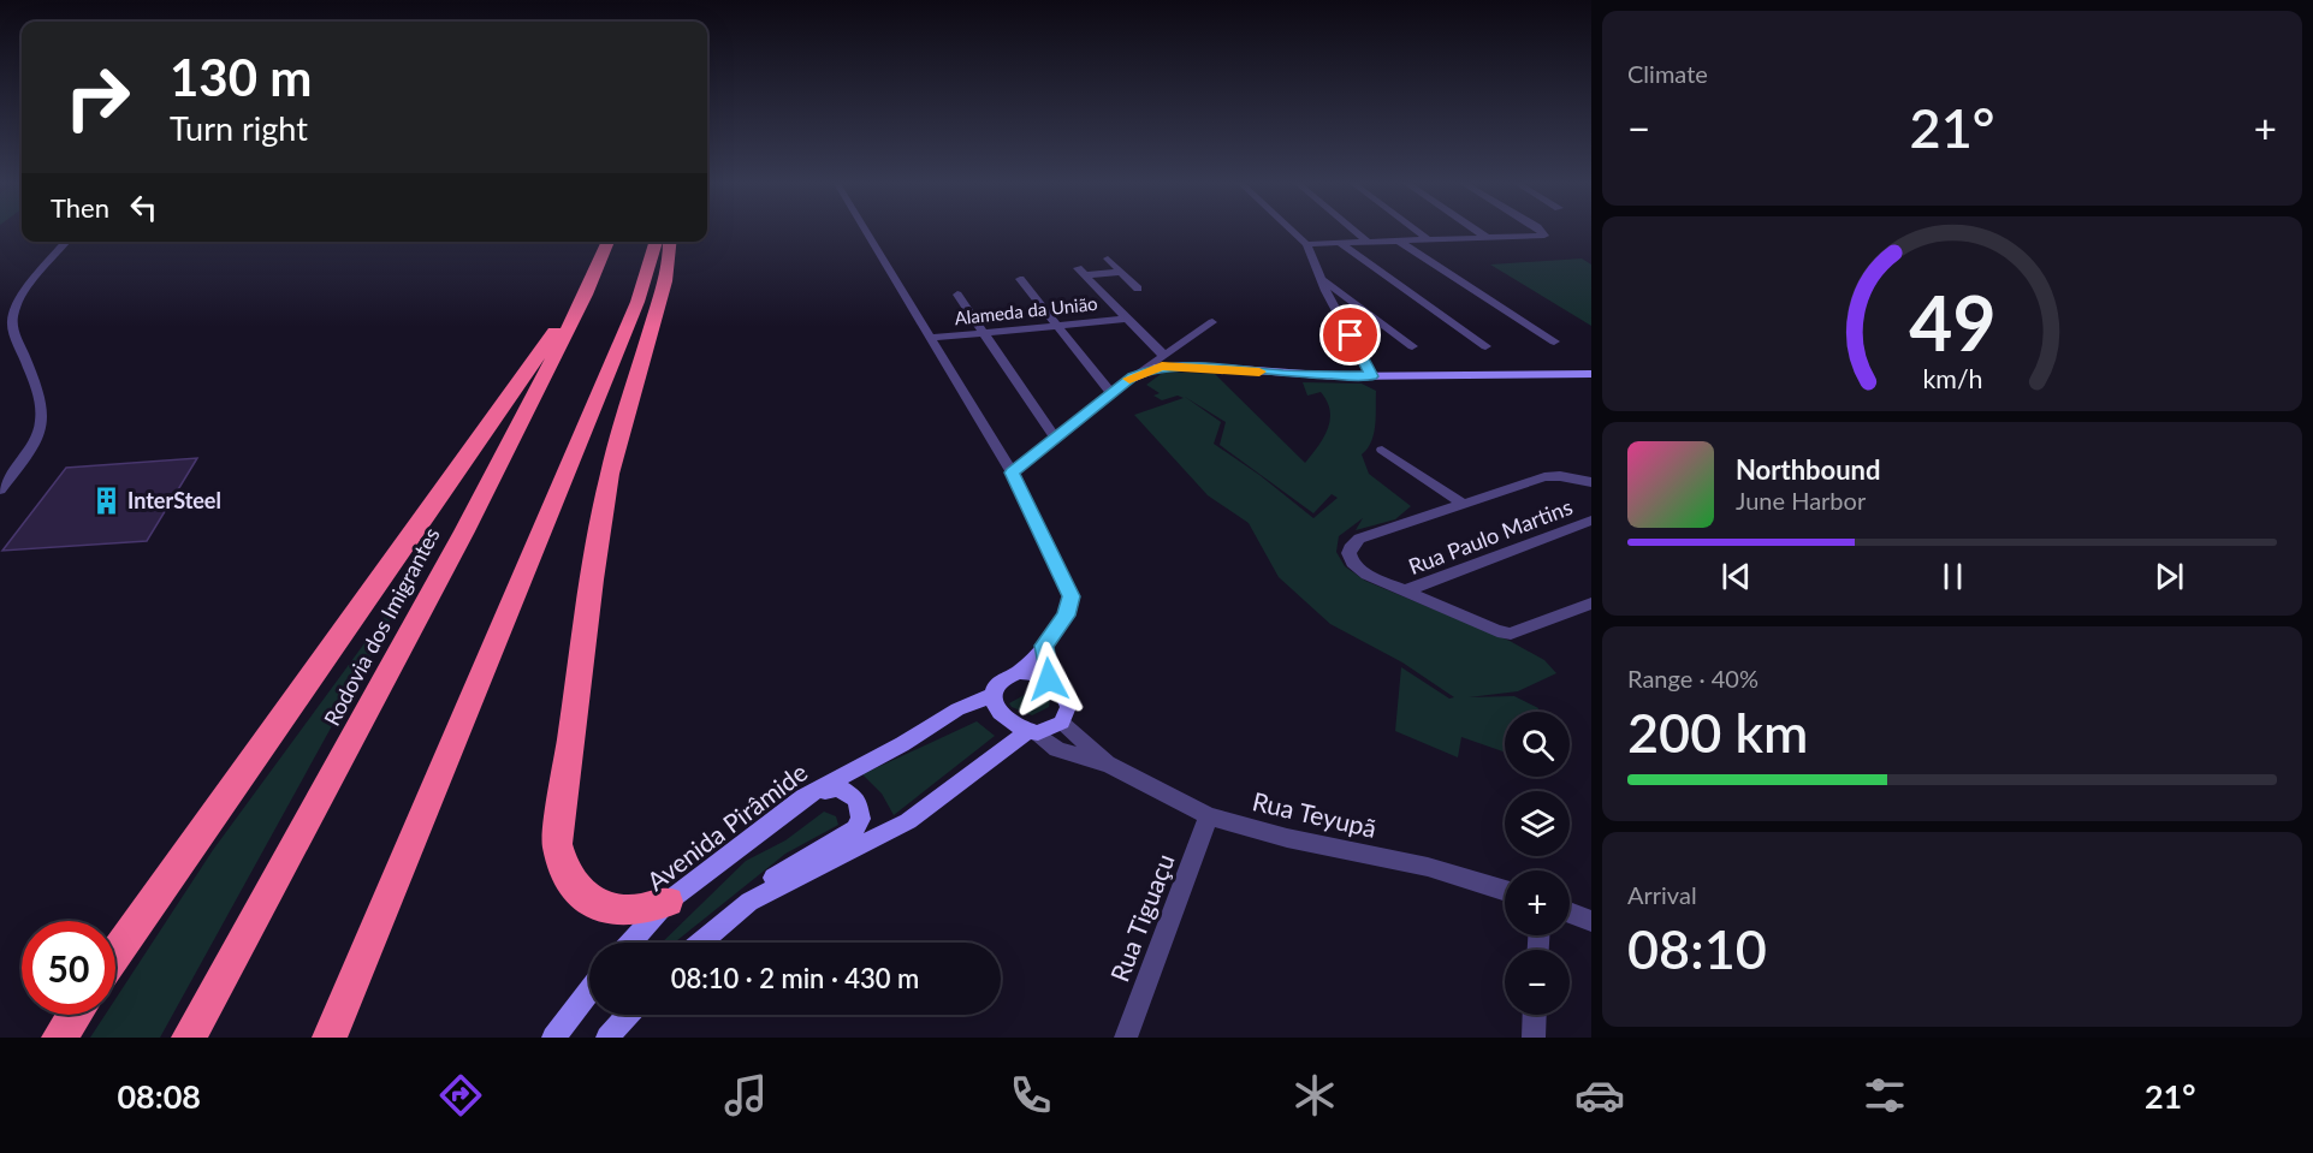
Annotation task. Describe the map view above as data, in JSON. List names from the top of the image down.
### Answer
{
  "streets": {
    "highway": ["Rodovia dos Imigrantes"],
    "main road": ["Avenida Pirâmide"],
    "street": [
      "Alameda da União",
      "Rua Paulo Martins",
      "Rua Teyupã",
      "Rua Tiguaçu"
    ]
  },
  "crossings": [
    ["Rua Teyupã", "Avenida Pirâmide"],
    ["Rua Teyupã", "Rua Tiguaçu"]
  ],
  "places": {
    "building": ["InterSteel"]
  },
  "page": {
    "tile": [
      "Climate",
      ["Range · 40%", "200 km"],
      ["Arrival", "08:10"]
    ],
    "turn": ["130 m", "Turn right"],
    "heat": ["−", "21°", "+"],
    "then": "Then",
    "song": ["Northbound", "June Harbor"],
    "map_buttons": ["+", "−"],
    "limit": "50",
    "trip": "08:10 · 2 min · 430 m",
    "tabs": ["08:08", "21°"],
    "gauge": ["49", "km/h"]
  }
}
